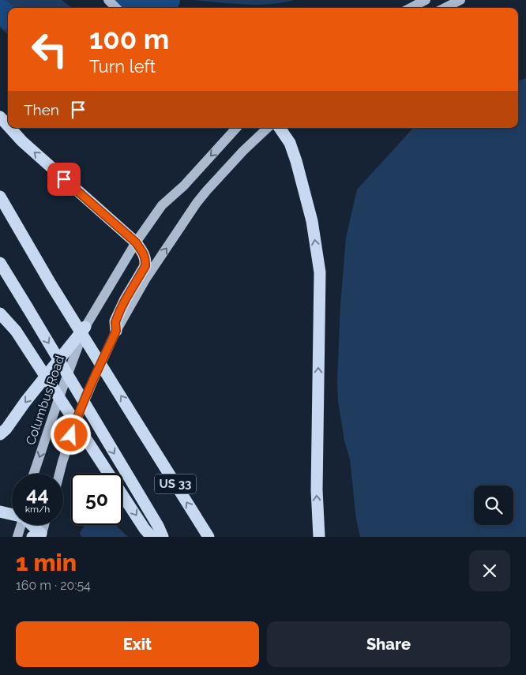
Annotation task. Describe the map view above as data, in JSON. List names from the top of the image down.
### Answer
{
  "streets": {
    "highway": ["US 33"],
    "main road": ["Columbus Road"]
  },
  "page": {
    "turn": ["100 m", "Turn left"],
    "then": "Then",
    "speed": "44 km/h",
    "limit": "50",
    "heading": ["1 min", "160 m · 20:54"],
    "buttons": ["Exit", "Share"]
  }
}
